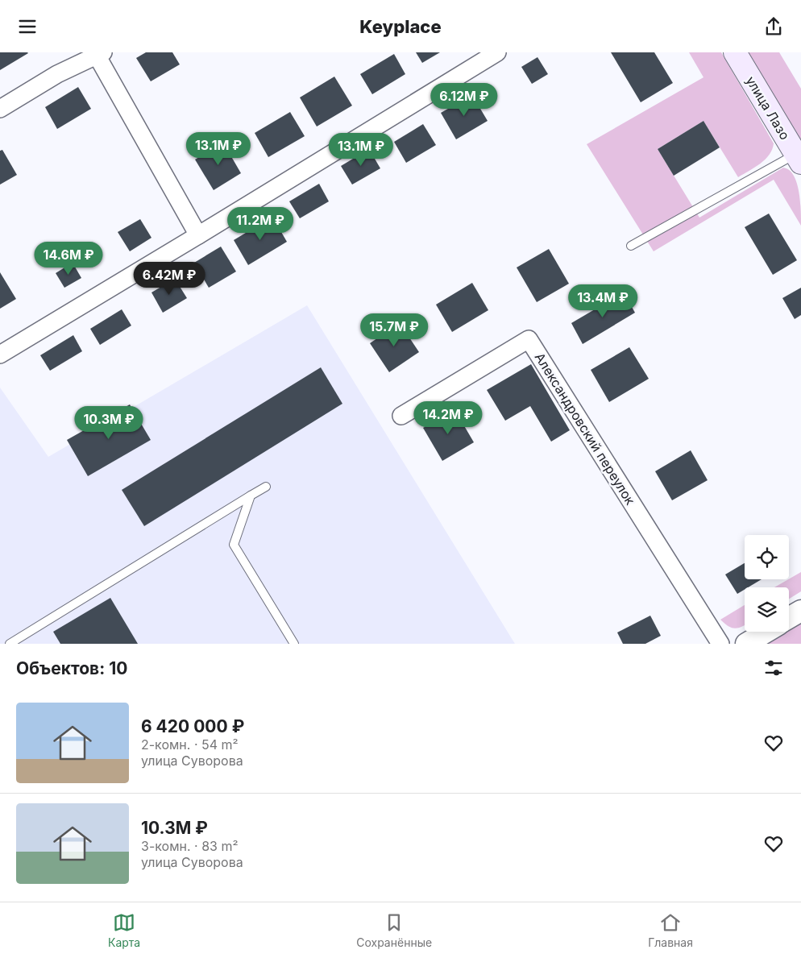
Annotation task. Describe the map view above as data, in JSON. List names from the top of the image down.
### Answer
{
  "streets": {
    "main road": ["улица Лазо"],
    "street": ["Александровский переулок"]
  },
  "page": {
    "header": "Keyplace",
    "price": [
      "6.12M ₽",
      "13.1M ₽",
      "13.1M ₽",
      "11.2M ₽",
      "14.6M ₽",
      "6.42M ₽",
      "13.4M ₽",
      "15.7M ₽",
      "14.2M ₽",
      "10.3M ₽"
    ],
    "heading": "Объектов: 10",
    "list": [
      {
        "name": "6 420 000 ₽",
        "note": "2-комн. · 54 m² · улица Суворова"
      },
      {
        "name": "10.3M ₽",
        "note": "3-комн. · 83 m² · улица Суворова"
      }
    ],
    "tabs": ["Карта", "Сохранённые", "Главная"]
  }
}
